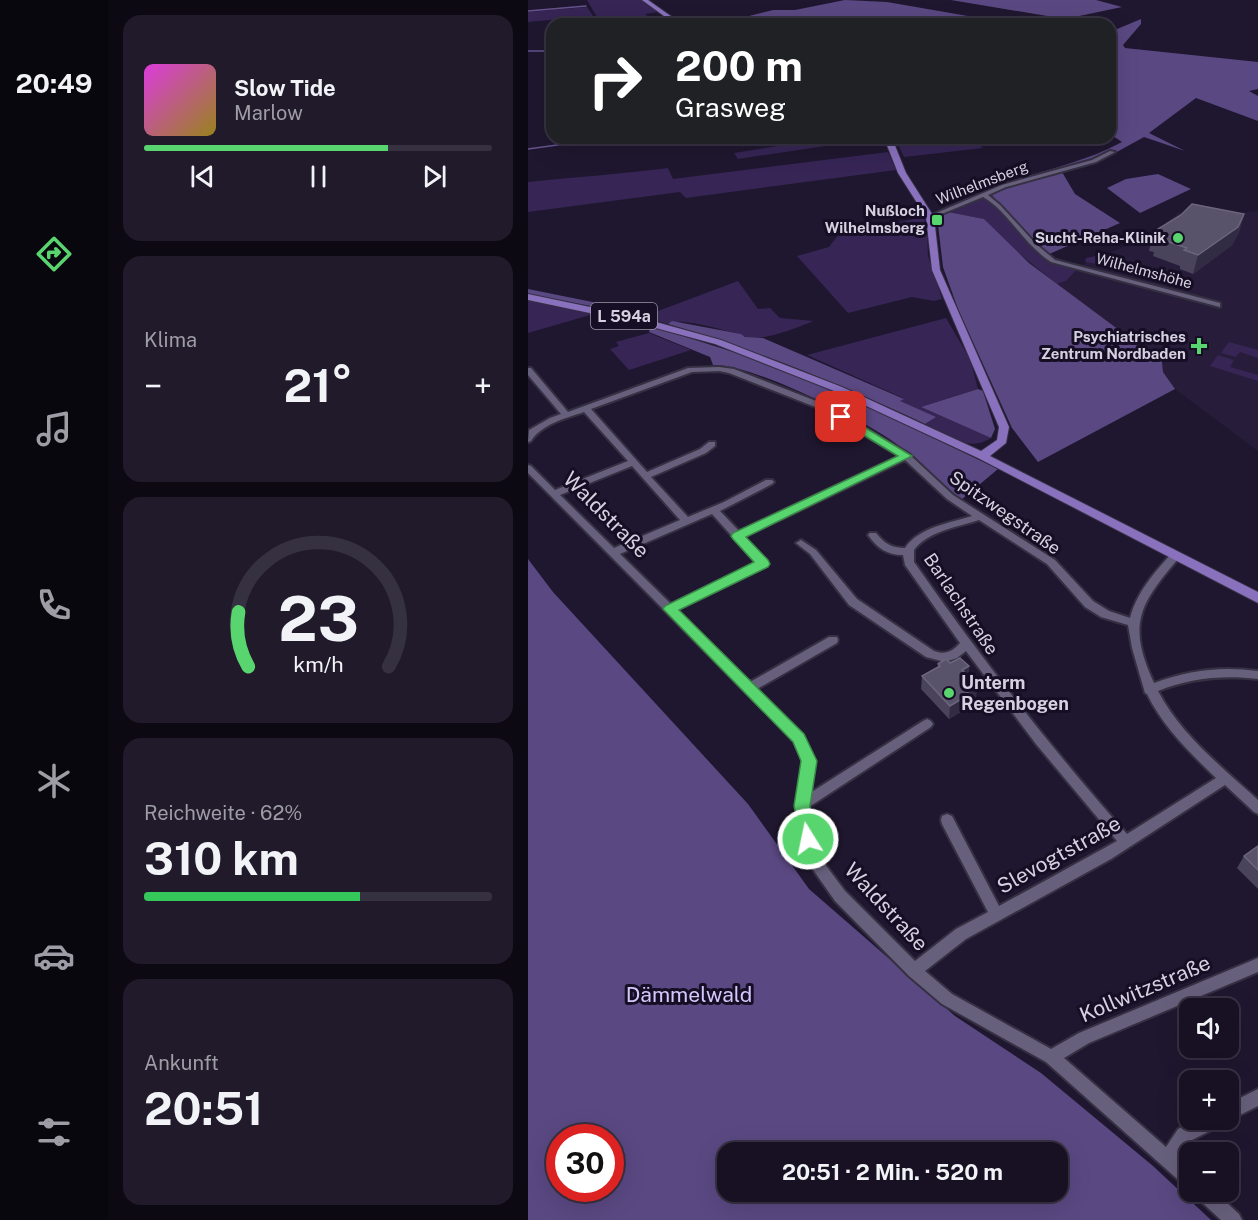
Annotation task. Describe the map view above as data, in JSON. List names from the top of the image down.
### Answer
{
  "streets": {
    "main road": ["L 594a"],
    "street": [
      "Wilhelmsberg",
      "Wilhelmshöhe",
      "Spitzwegstraße",
      "Waldstraße",
      "Barlachstraße",
      "Slevogtstraße",
      "Kollwitzstraße"
    ]
  },
  "crossings": [
    ["Wilhelmsberg", "Wilhelmshöhe"],
    ["Spitzwegstraße", "Barlachstraße"],
    ["Waldstraße", "Slevogtstraße"],
    ["Waldstraße", "Kollwitzstraße"],
    ["Barlachstraße", "Slevogtstraße"]
  ],
  "parks": ["Dämmelwald"],
  "places": {
    "transit": ["Nußloch Wilhelmsberg"],
    "other": ["Sucht-Reha-Klinik", "Unterm Regenbogen"],
    "health": ["Psychiatrisches Zentrum Nordbaden"]
  },
  "page": {
    "tabs": "20:49",
    "turn": ["200 m", "Grasweg"],
    "song": ["Slow Tide", "Marlow"],
    "tile": [
      "Klima",
      ["Reichweite · 62%", "310 km"],
      ["Ankunft", "20:51"]
    ],
    "heat": ["−", "21°", "+"],
    "map_buttons": ["+", "−"],
    "limit": "30",
    "trip": "20:51 · 2 Min. · 520 m",
    "gauge": ["23", "km/h"]
  }
}
